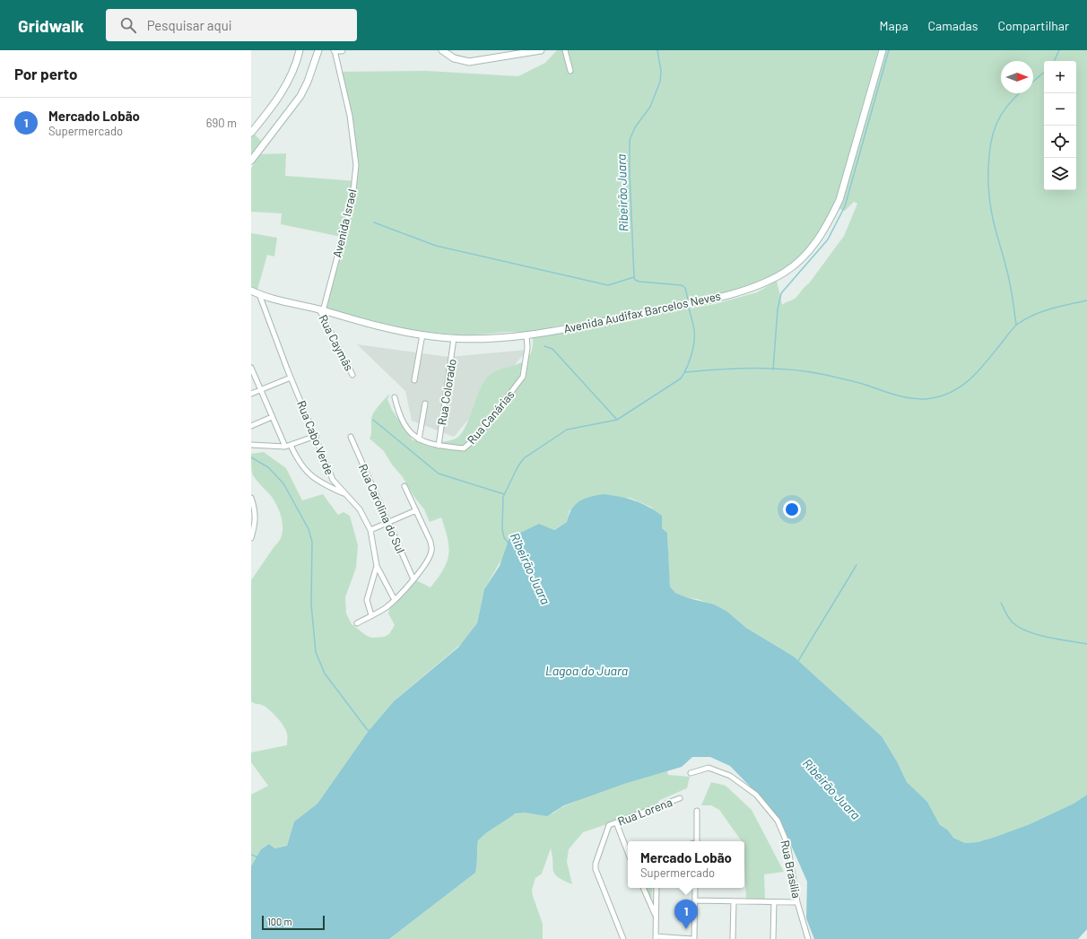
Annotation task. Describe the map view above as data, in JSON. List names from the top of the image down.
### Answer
{
  "streets": {
    "main road": ["Avenida Audifax Barcelos Neves"],
    "street": [
      "Avenida Israel",
      "Rua Caymãs",
      "Rua Colorado",
      "Rua Canárias",
      "Rua Cabo Verde",
      "Rua Carolina do Sul",
      "Rua Lorena",
      "Rua Brasília"
    ]
  },
  "crossings": [
    ["Avenida Israel", "Avenida Audifax Barcelos Neves"],
    ["Avenida Israel", "Rua Caymãs"],
    ["Avenida Audifax Barcelos Neves", "Rua Caymãs"],
    ["Avenida Audifax Barcelos Neves", "Rua Colorado"],
    ["Avenida Audifax Barcelos Neves", "Rua Canárias"],
    ["Avenida Audifax Barcelos Neves", "Rua Cabo Verde"],
    ["Rua Colorado", "Rua Canárias"]
  ],
  "water": ["Ribeirão Juara", "Lagoa do Juara"],
  "scale_bar": "100 m",
  "north": "right",
  "page": {
    "header": "Gridwalk",
    "search": "Pesquisar aqui",
    "nav": ["Mapa", "Camadas", "Compartilhar"],
    "heading": "Por perto",
    "map_buttons": ["+", "−"],
    "list": [
      {
        "mark": "1",
        "name": "Mercado Lobão",
        "note": "Supermercado",
        "value": "690 m"
      }
    ],
    "popup": ["Mercado Lobão", "Supermercado"],
    "pins": "1",
    "scale": "100 m"
  }
}
